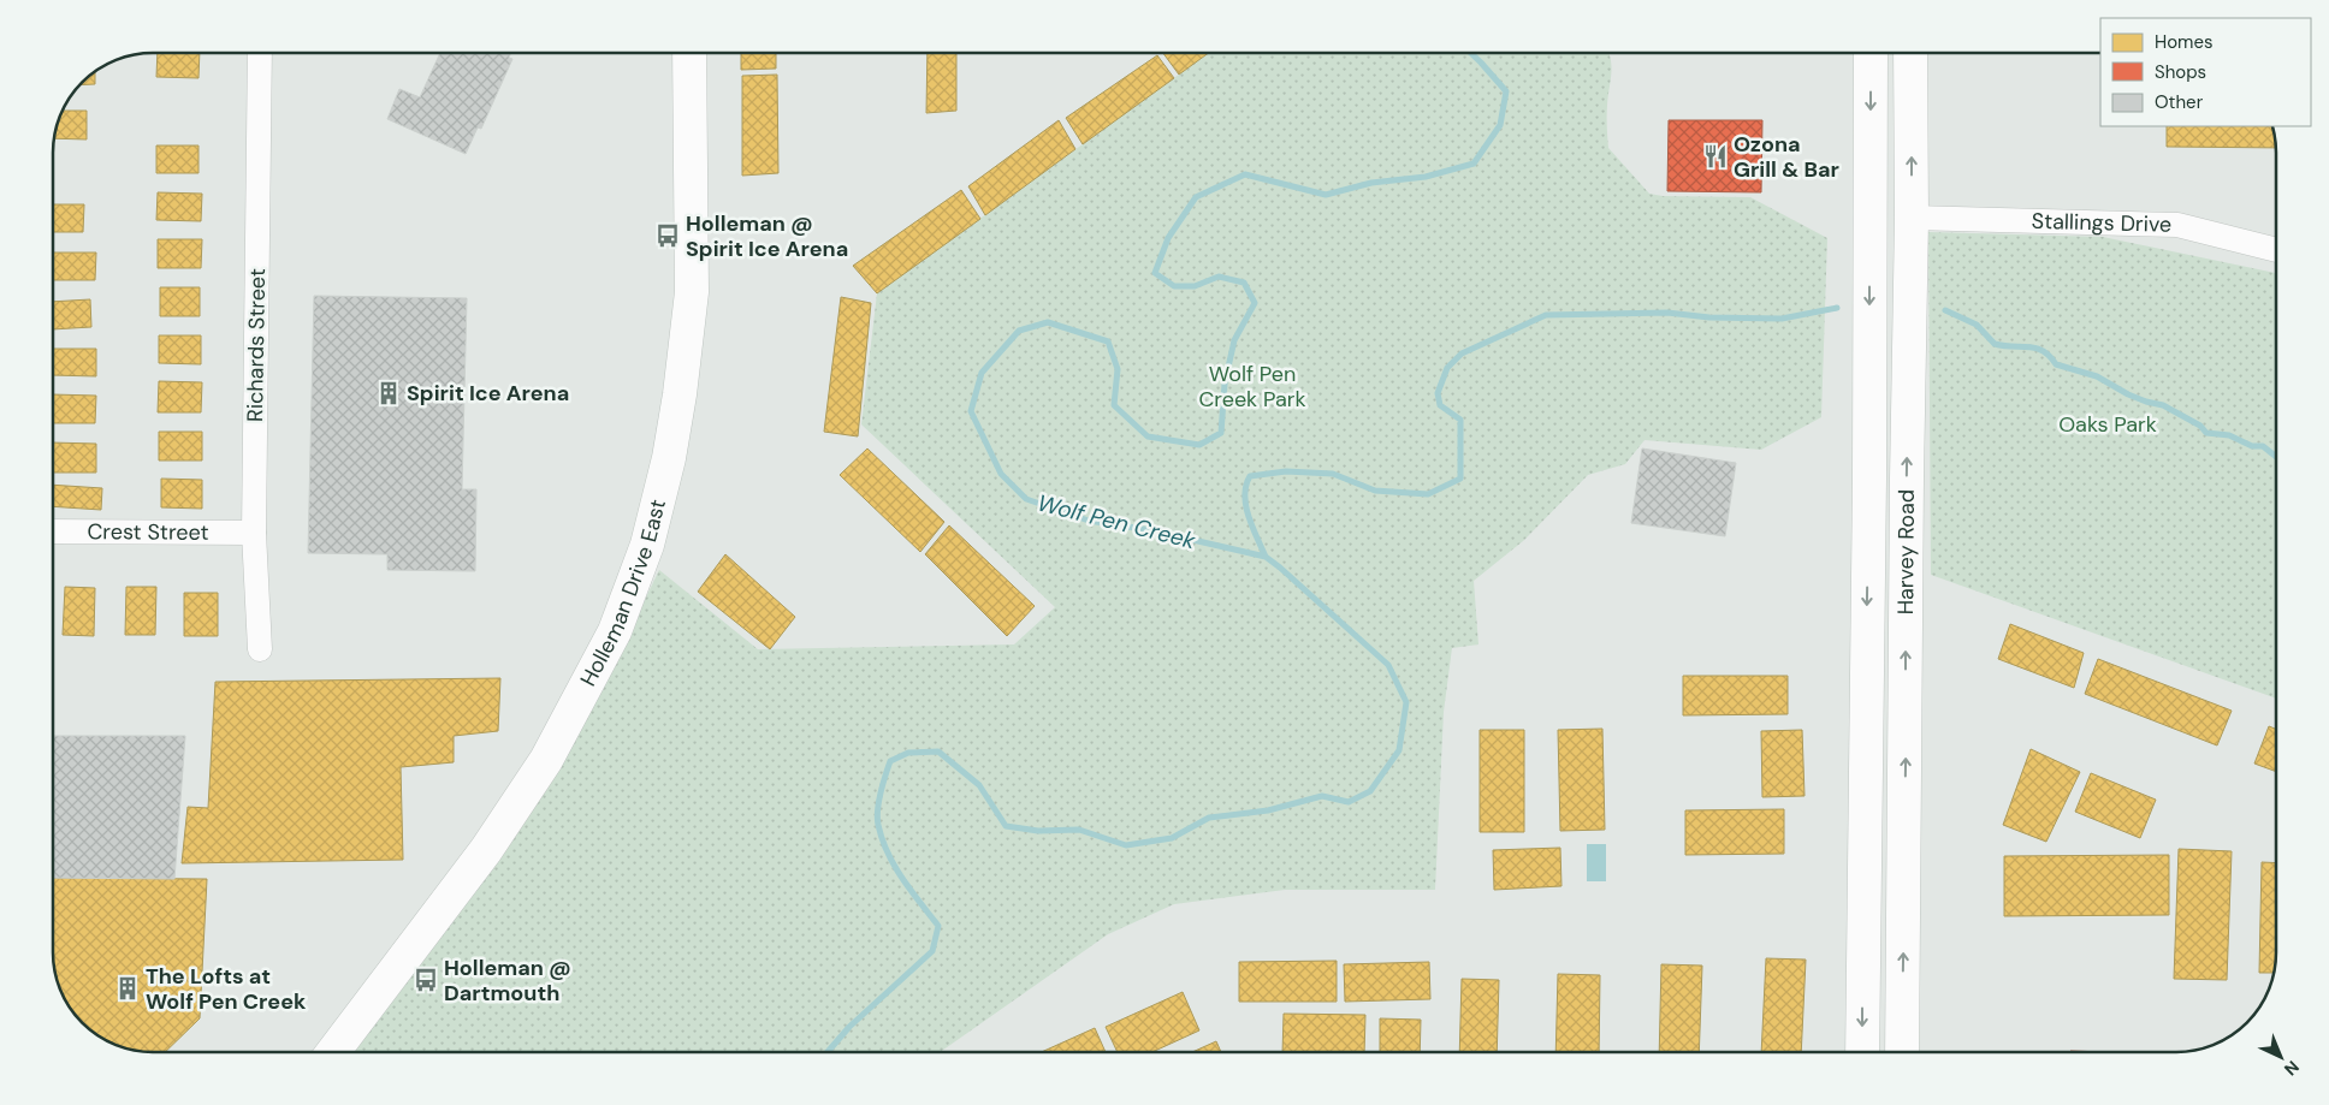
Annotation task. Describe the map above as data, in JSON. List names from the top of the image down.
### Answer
{
  "streets": {
    "main road": ["Harvey Road", "Holleman Drive East"],
    "street": ["Stallings Drive", "Richards Street", "Crest Street"]
  },
  "crossings": [
    ["Stallings Drive", "Harvey Road"],
    ["Richards Street", "Crest Street"]
  ],
  "water": ["Wolf Pen Creek"],
  "parks": ["Wolf Pen Creek Park", "Oaks Park"],
  "places": {
    "restaurant": ["Ozona Grill & Bar"],
    "bus stop": ["Holleman @ Spirit Ice Arena", "Holleman @ Dartmouth"],
    "building": ["Spirit Ice Arena", "The Lofts at Wolf Pen Creek"]
  },
  "legend": ["Homes", "Shops", "Other"],
  "north": "bottom right"
}
